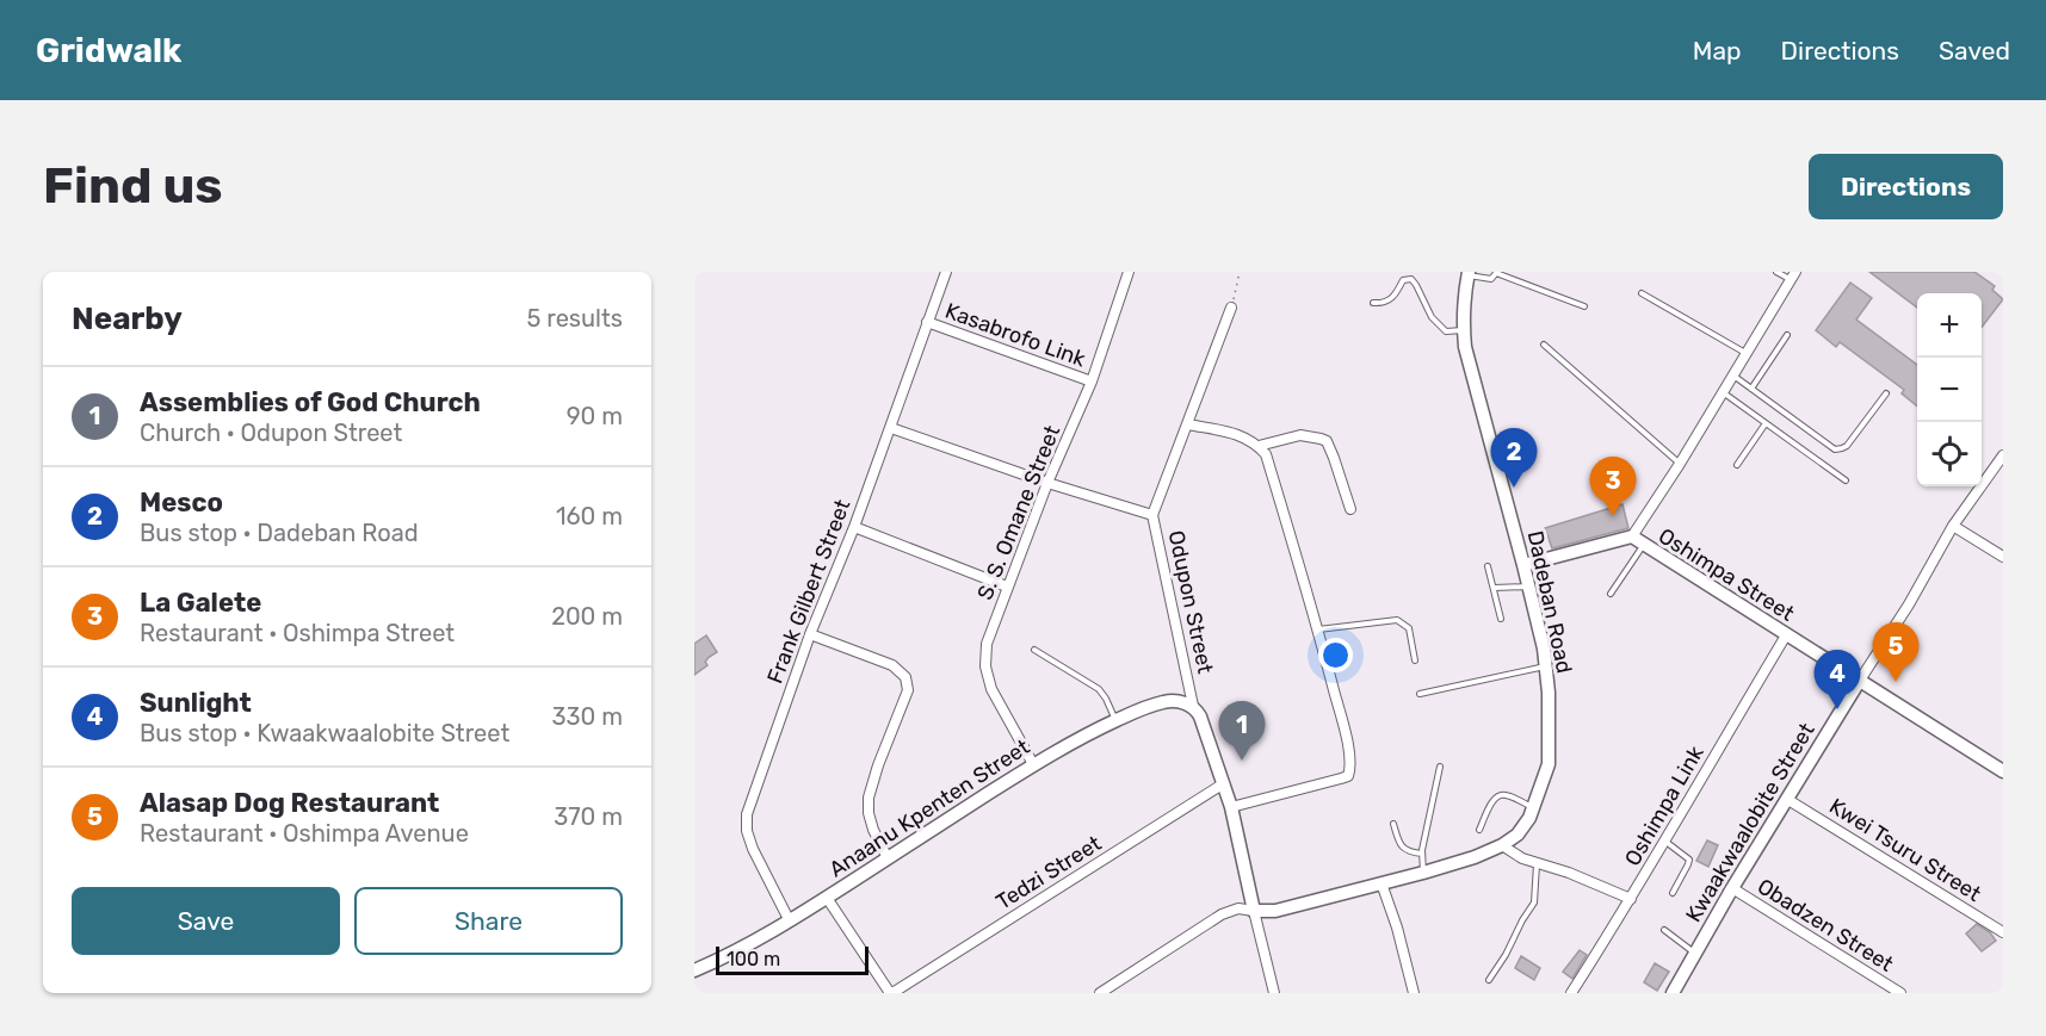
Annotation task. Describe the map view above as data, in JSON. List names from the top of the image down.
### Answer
{
  "streets": {
    "street": [
      "Kasabrofo Link",
      "S. S. Omane Street",
      "Oshimpa Street",
      "Frank Gilbert Street",
      "Odupon Street",
      "Dadeban Road",
      "Oshimpa Link",
      "Anaanu Kpenten Street",
      "Kwaakwaalobite Street",
      "Kwei Tsuru Street",
      "Tedzi Street",
      "Obadzen Street"
    ]
  },
  "crossings": [
    ["Kasabrofo Link", "S. S. Omane Street"],
    ["Kasabrofo Link", "Frank Gilbert Street"],
    ["S. S. Omane Street", "Anaanu Kpenten Street"],
    ["Oshimpa Street", "Dadeban Road"],
    ["Oshimpa Street", "Oshimpa Link"],
    ["Oshimpa Street", "Kwaakwaalobite Street"],
    ["Frank Gilbert Street", "Anaanu Kpenten Street"],
    ["Odupon Street", "Dadeban Road"],
    ["Odupon Street", "Anaanu Kpenten Street"],
    ["Odupon Street", "Tedzi Street"],
    ["Kwaakwaalobite Street", "Kwei Tsuru Street"],
    ["Kwaakwaalobite Street", "Obadzen Street"]
  ],
  "scale_bar": "100 m",
  "page": {
    "header": "Gridwalk",
    "nav": ["Map", "Directions", "Saved"],
    "buttons": [
      "Directions",
      ["Save", "Share"]
    ],
    "title": "Find us",
    "heading": ["Nearby", "5 results"],
    "map_buttons": ["+", "−"],
    "list": [
      {
        "mark": "1",
        "name": "Assemblies of God Church",
        "note": "Church · Odupon Street",
        "value": "90 m"
      },
      {
        "mark": "2",
        "name": "Mesco",
        "note": "Bus stop · Dadeban Road",
        "value": "160 m"
      },
      {
        "mark": "3",
        "name": "La Galete",
        "note": "Restaurant · Oshimpa Street",
        "value": "200 m"
      },
      {
        "mark": "4",
        "name": "Sunlight",
        "note": "Bus stop · Kwaakwaalobite Street",
        "value": "330 m"
      },
      {
        "mark": "5",
        "name": "Alasap Dog Restaurant",
        "note": "Restaurant · Oshimpa Avenue",
        "value": "370 m"
      }
    ],
    "pins": [
      "2",
      "3",
      "5",
      "4",
      "1"
    ],
    "scale": "100 m"
  }
}
